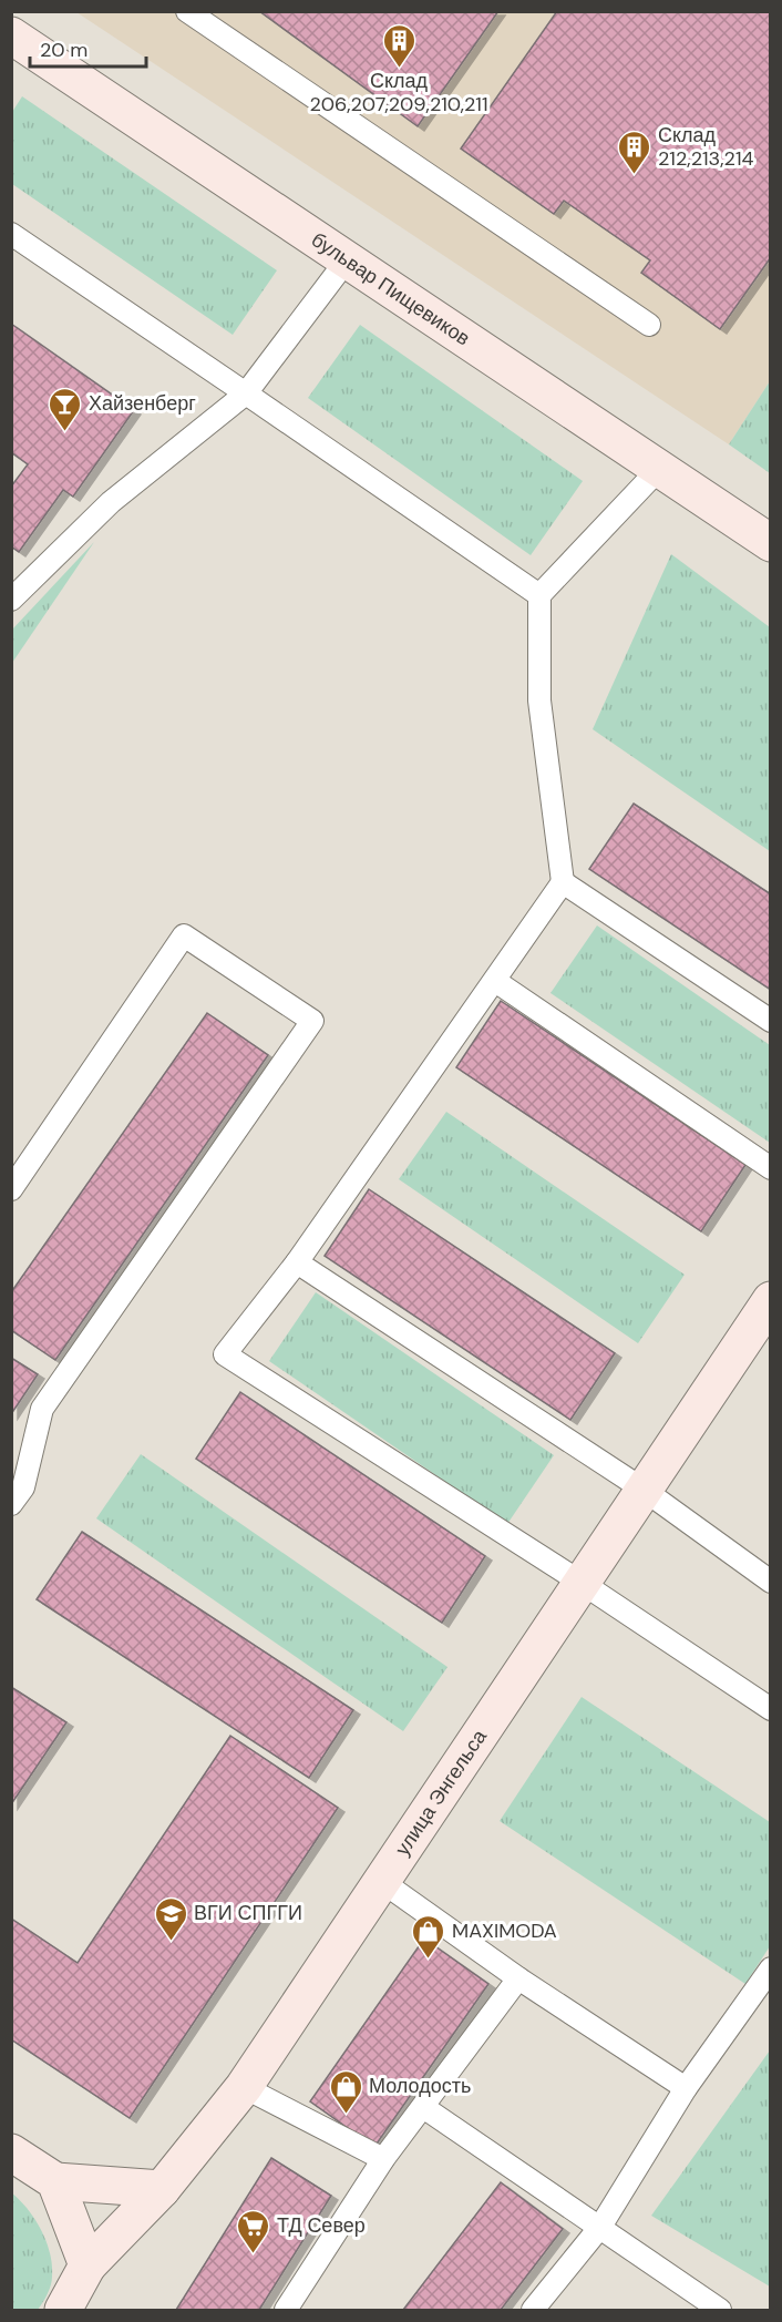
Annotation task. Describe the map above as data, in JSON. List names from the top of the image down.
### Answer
{
  "streets": {
    "main road": ["бульвар Пищевиков", "улица Энгельса"]
  },
  "places": {
    "building": ["Склад 206,207,209,210,211", "Склад 212,213,214"],
    "bar": ["Хайзенберг"],
    "school or university": ["ВГИ СПГГИ"],
    "shop": ["MAXIMODA", "Молодость"],
    "supermarket": ["ТД Север"]
  },
  "scale_bar": "20 m"
}
